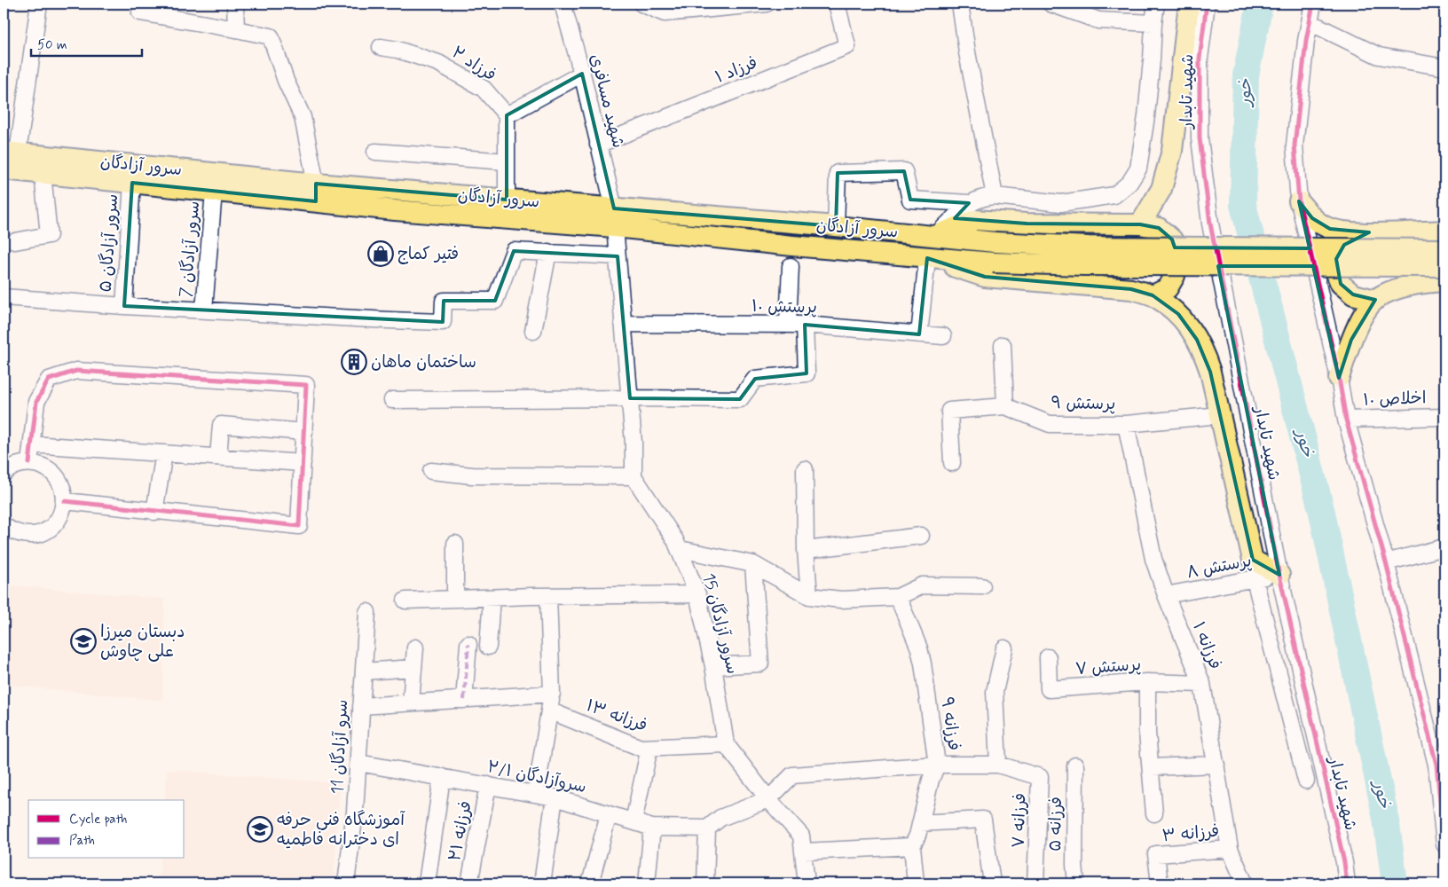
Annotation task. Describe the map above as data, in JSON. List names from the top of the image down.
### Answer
{
  "streets": {
    "main road": ["سرور آزادگان"],
    "street": [
      "فرزاد ۲",
      "فرزاد ۱",
      "شهید تابدار",
      "شهید مسافری",
      "سرور آزادگان ۵",
      "سرور آزادگان 7",
      "پرستش ۱۰",
      "اخلاص ۱۰",
      "پرستش ۹",
      "پرستش ۸",
      "سرور آزادگان 15",
      "فرزانه ۱",
      "پرستش ۷",
      "فرزانه ۱۳",
      "فرزانه ۹",
      "سرو آزادگان 11",
      "۲/۱ سروآزادگان",
      "فرزانه ۷",
      "فرزانه ۵",
      "فرزانه ۲۱",
      "فرزانه ۳"
    ]
  },
  "crossings": [
    ["فرزاد ۱", "شهید مسافری"],
    ["شهید تابدار", "پرستش ۸"],
    ["شهید مسافری", "سرور آزادگان"],
    ["سرور آزادگان", "سرور آزادگان ۵"],
    ["سرور آزادگان", "سرور آزادگان 7"],
    ["پرستش ۹", "فرزانه ۱"],
    ["پرستش ۸", "فرزانه ۱"],
    ["سرور آزادگان 15", "فرزانه ۱۳"],
    ["فرزانه ۱", "پرستش ۷"],
    ["فرزانه ۱", "فرزانه ۳"],
    ["سرو آزادگان 11", "۲/۱ سروآزادگان"],
    ["۲/۱ سروآزادگان", "فرزانه ۲۱"]
  ],
  "water": ["خور"],
  "places": {
    "shop": ["فتیر کماج"],
    "building": ["ساختمان ماهان"],
    "school or university": ["دبستان میرزا علی چاوش", "آموزشگاه فنی حرفه ای دخترانه فاطمیه"]
  },
  "legend": ["Cycle path", "Path"],
  "scale_bar": "50 m"
}
